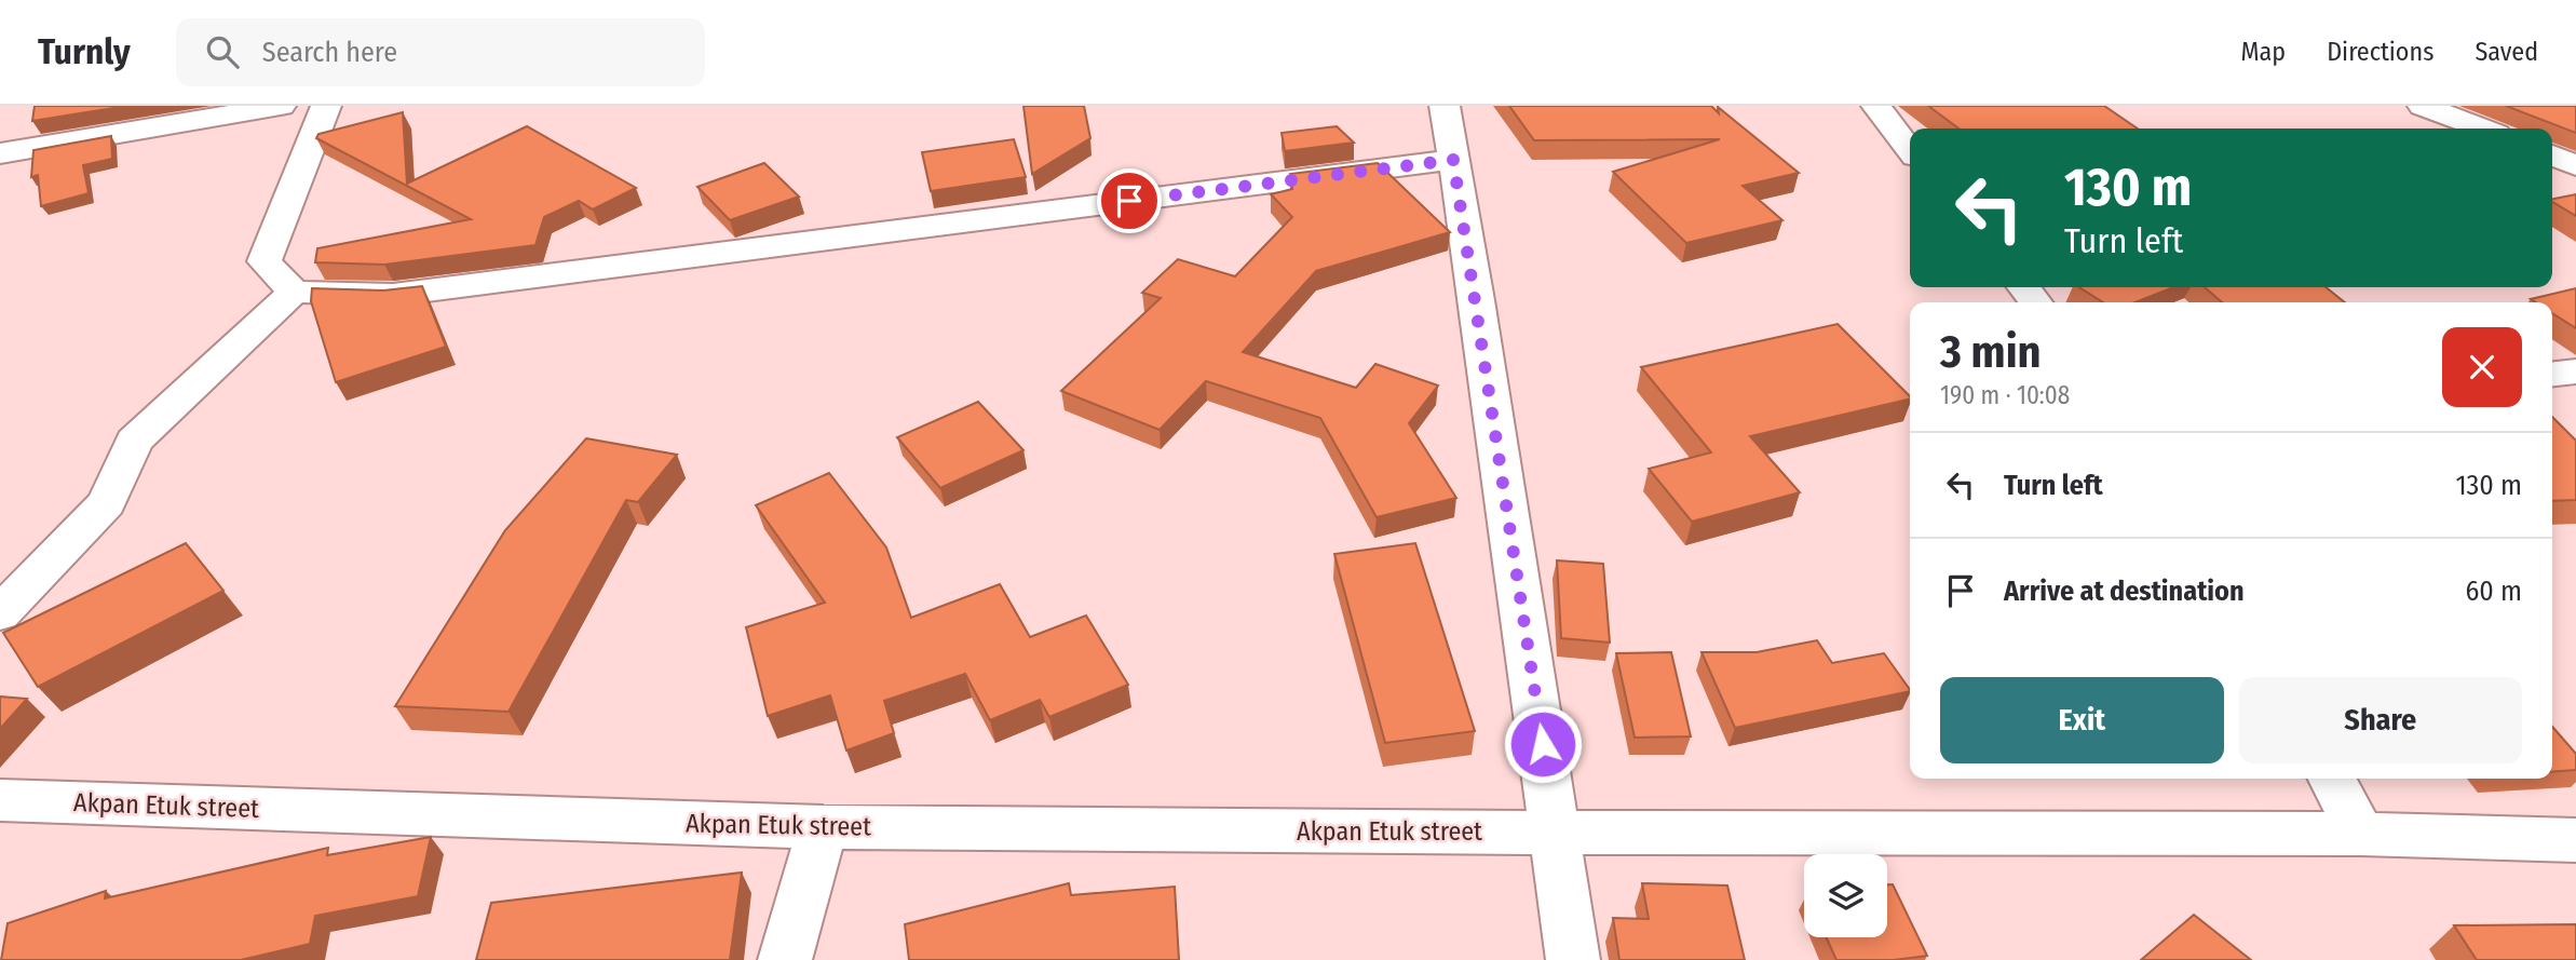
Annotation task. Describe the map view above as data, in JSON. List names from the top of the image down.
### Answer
{
  "streets": {
    "street": ["Akpan Etuk street"]
  },
  "page": {
    "header": "Turnly",
    "search": "Search here",
    "nav": ["Map", "Directions", "Saved"],
    "turn": ["130 m", "Turn left"],
    "heading": ["3 min", "190 m · 10:08"],
    "list": [
      {
        "name": "Turn left",
        "value": "130 m"
      },
      {
        "name": "Arrive at destination",
        "value": "60 m"
      }
    ],
    "buttons": ["Exit", "Share"]
  }
}
